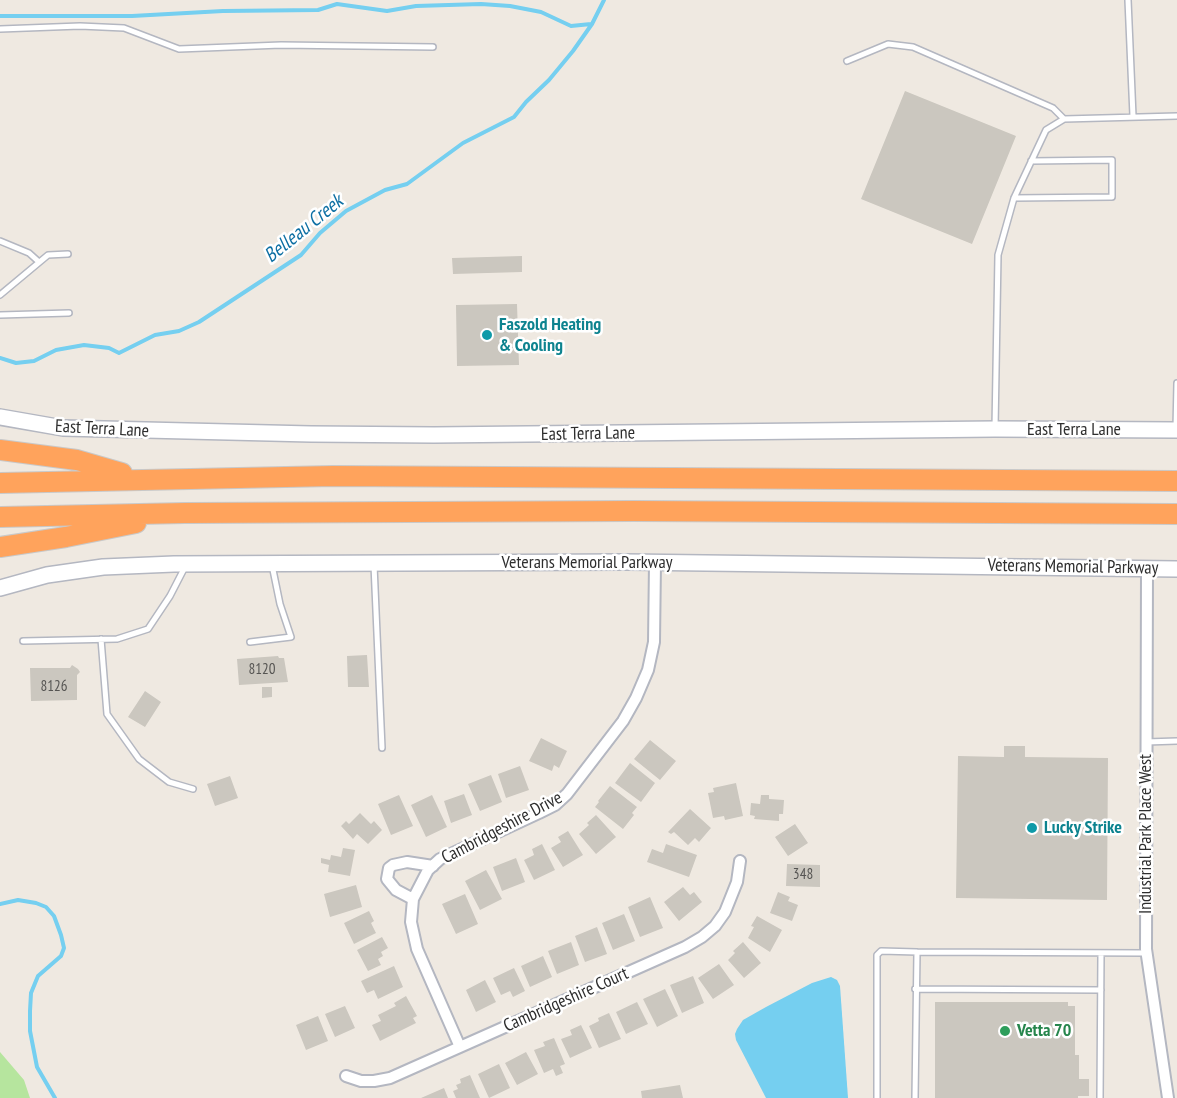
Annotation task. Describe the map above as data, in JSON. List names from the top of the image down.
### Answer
{
  "streets": {
    "street": [
      "East Terra Lane",
      "Veterans Memorial Parkway",
      "Cambridgeshire Drive",
      "Industrial Park Place West",
      "Cambridgeshire Court"
    ]
  },
  "crossings": [
    ["Veterans Memorial Parkway", "Cambridgeshire Drive"],
    ["Veterans Memorial Parkway", "Industrial Park Place West"],
    ["Cambridgeshire Drive", "Cambridgeshire Court"]
  ],
  "water": ["Belleau Creek"],
  "places": ["Faszold Heating & Cooling", "Lucky Strike", "Vetta 70"],
  "house_numbers": ["8120", "8126", "348"]
}
